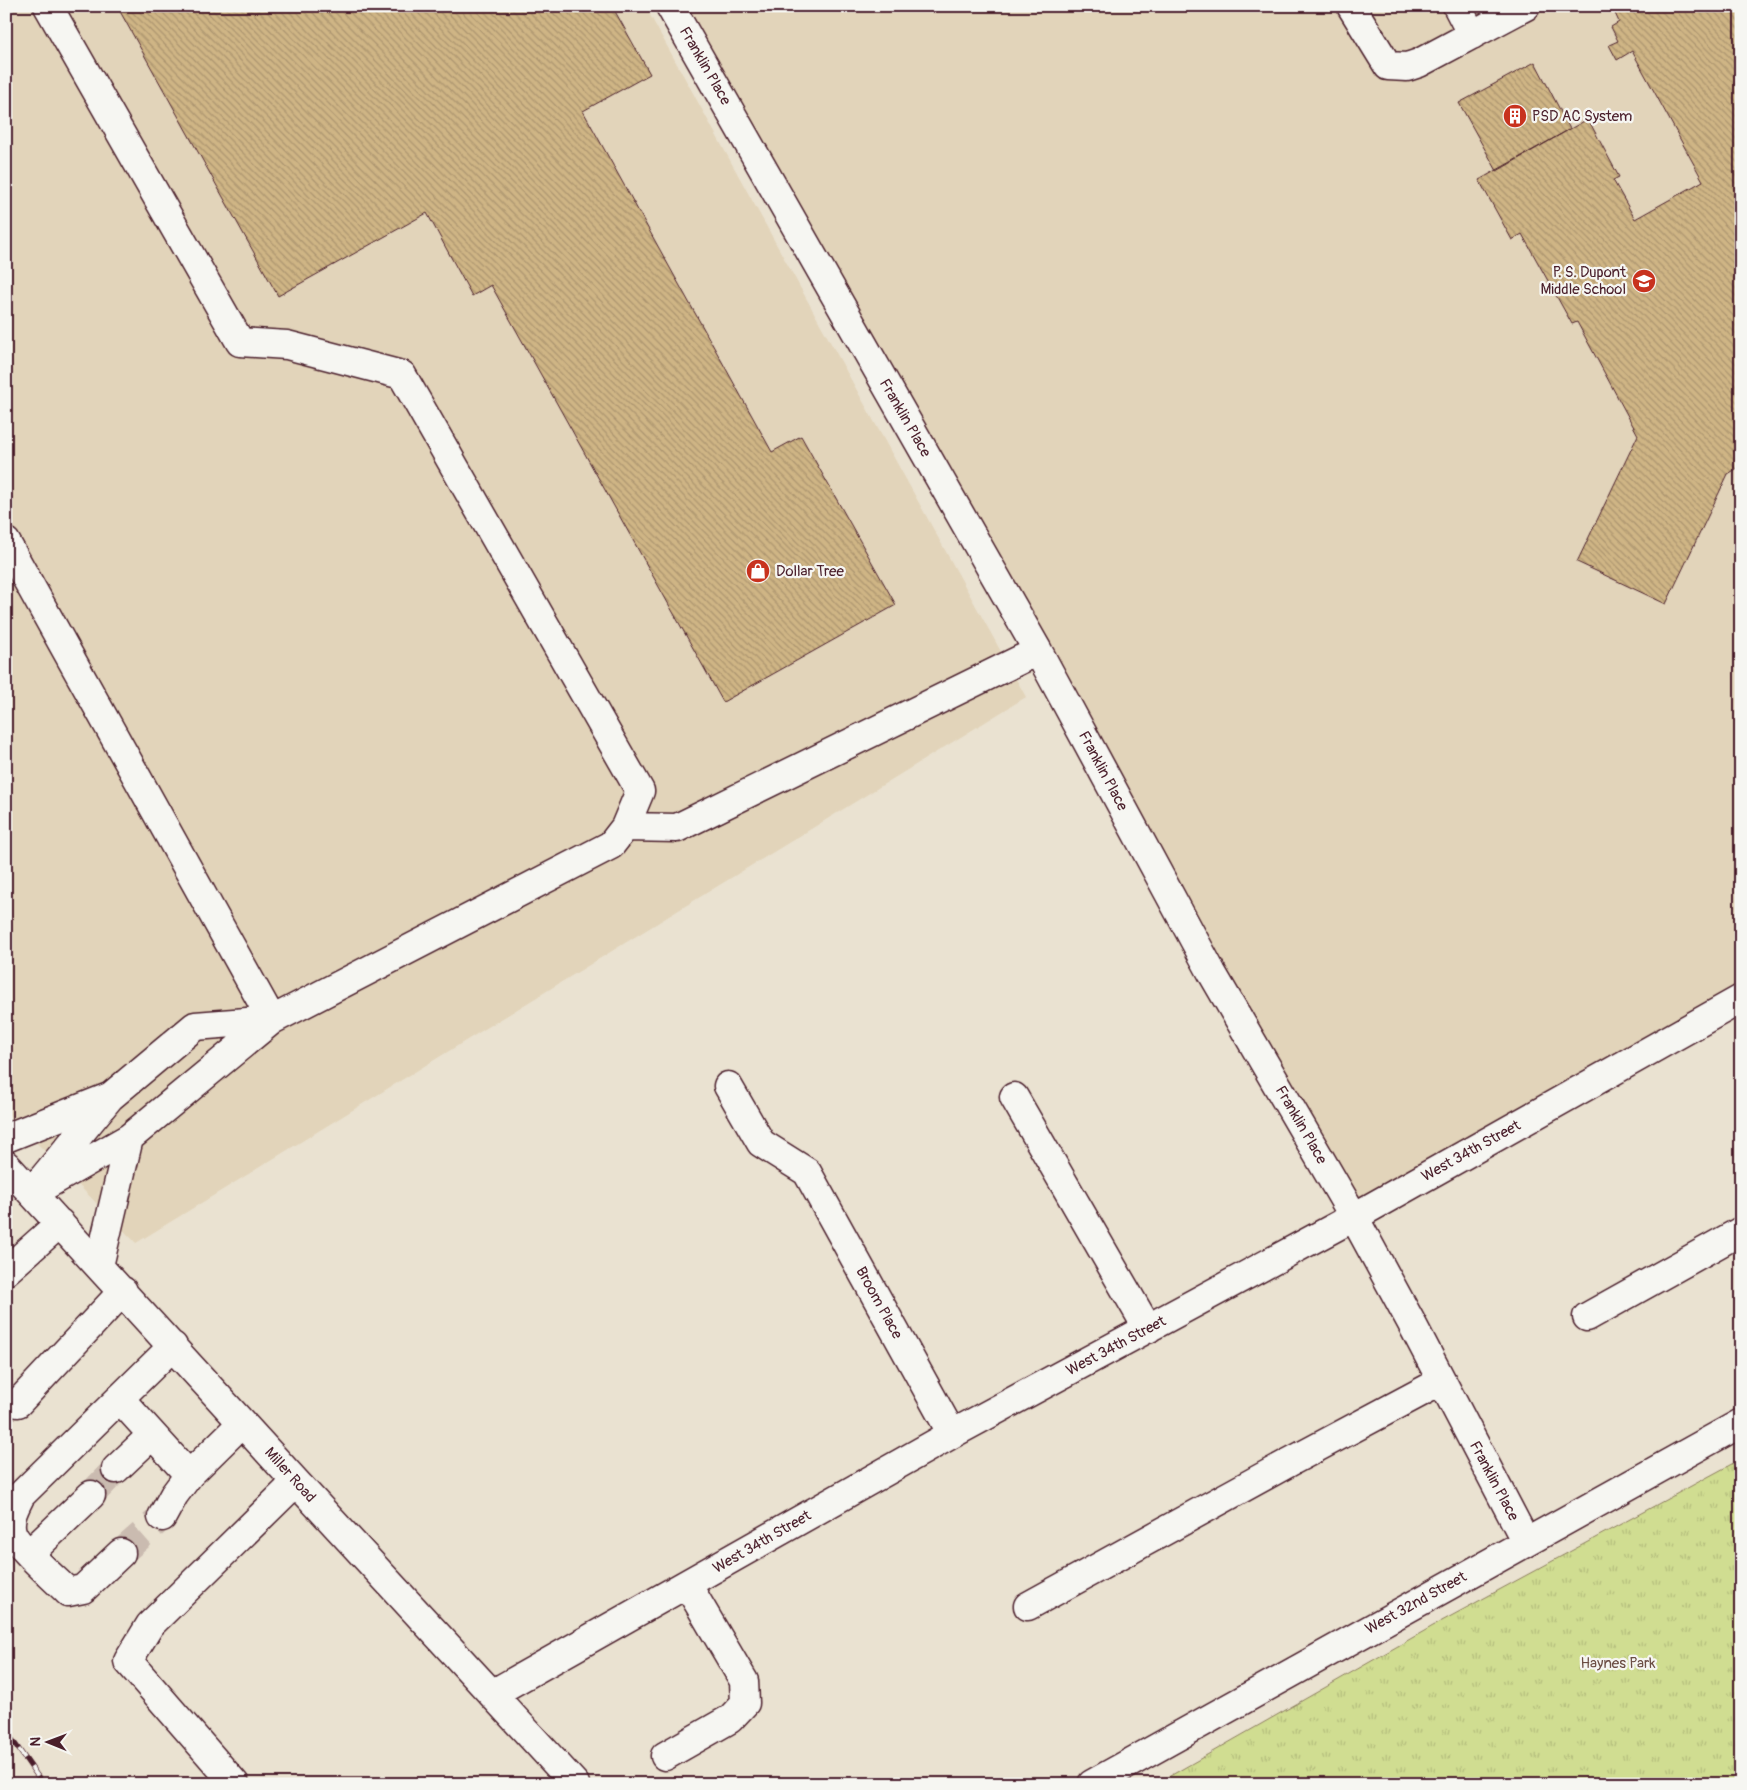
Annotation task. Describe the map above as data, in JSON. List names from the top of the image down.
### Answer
{
  "streets": {
    "street": [
      "Franklin Place",
      "West 34th Street",
      "Broom Place",
      "Miller Road",
      "West 32nd Street"
    ]
  },
  "crossings": [
    ["Franklin Place", "West 34th Street"],
    ["Franklin Place", "West 32nd Street"],
    ["West 34th Street", "Broom Place"],
    ["West 34th Street", "Miller Road"]
  ],
  "parks": ["Haynes Park"],
  "places": {
    "building": ["PSD AC System"],
    "school or university": ["P. S. Dupont Middle School"],
    "shop": ["Dollar Tree"]
  },
  "north": "left"
}
